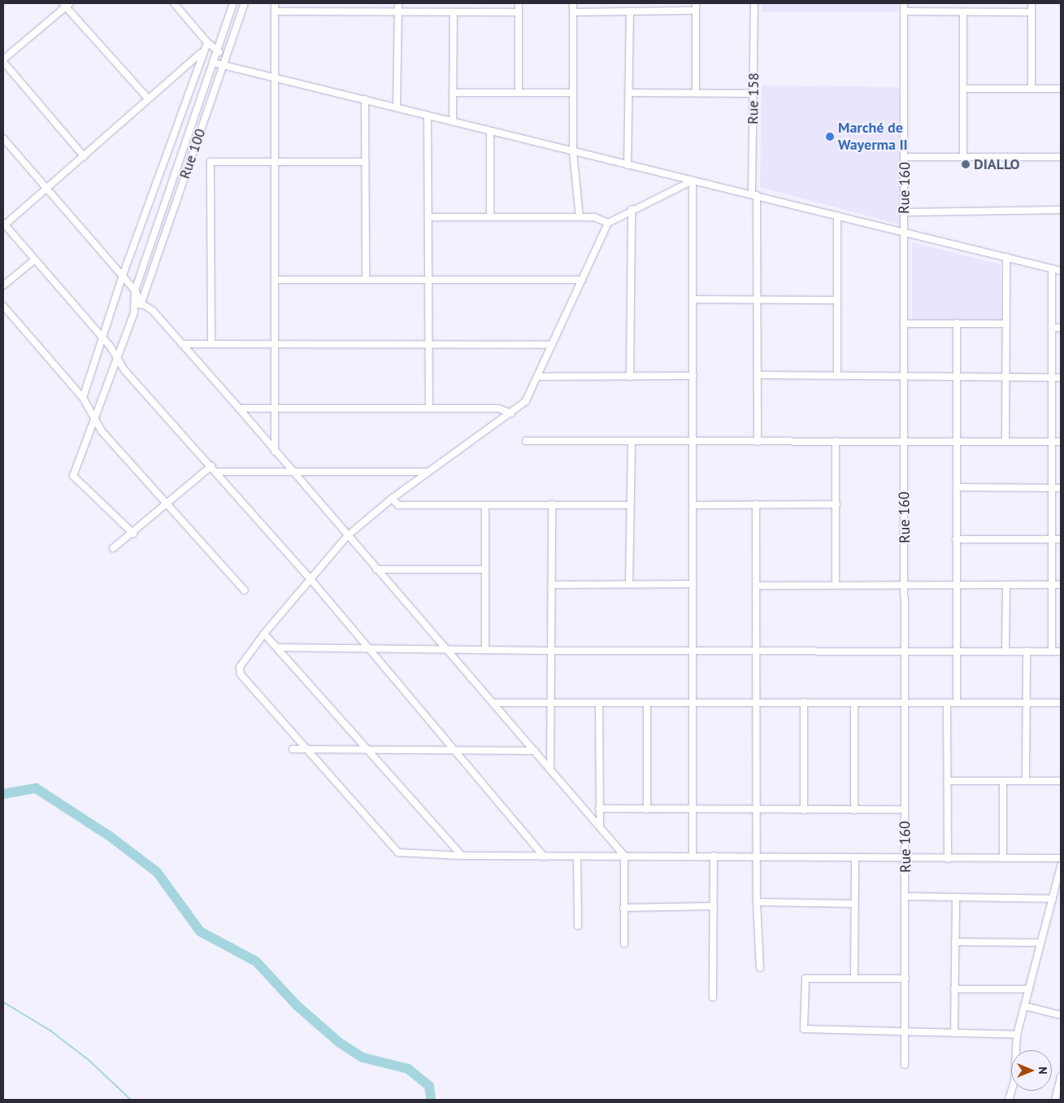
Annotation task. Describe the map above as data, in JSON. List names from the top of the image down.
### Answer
{
  "streets": {
    "street": ["Rue 158", "Rue 100", "Rue 160"]
  },
  "places": ["Marché de Wayerma II", "DIALLO"],
  "north": "right"
}
